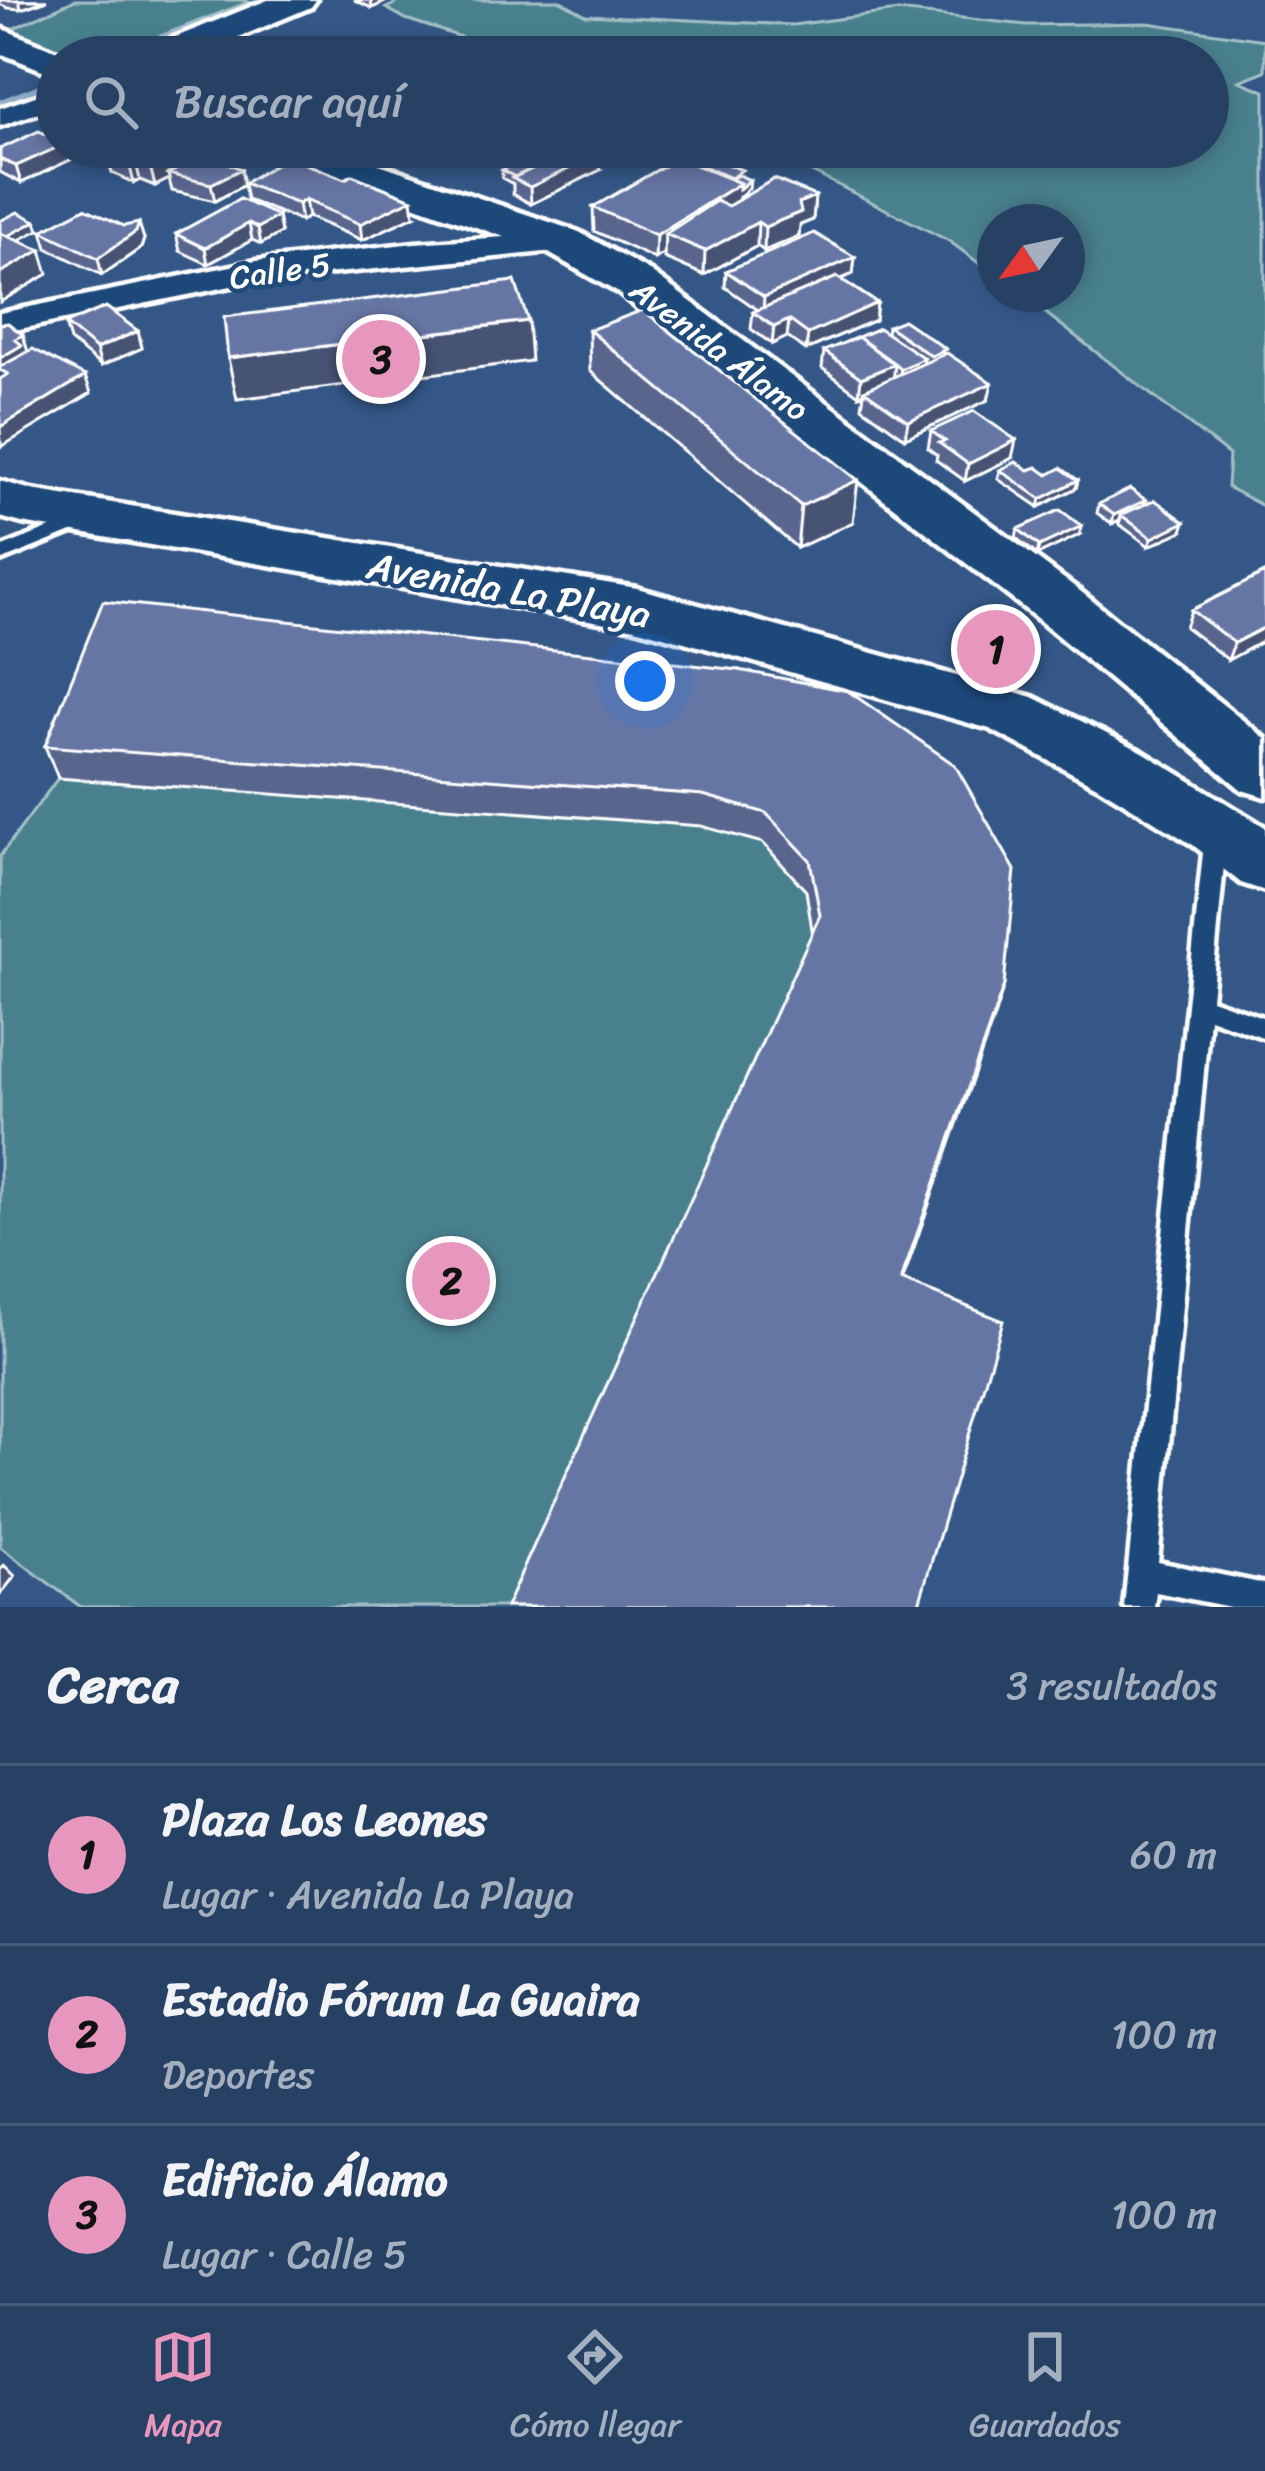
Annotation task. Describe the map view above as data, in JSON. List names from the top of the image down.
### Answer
{
  "streets": {
    "main road": ["Avenida Álamo", "Avenida La Playa"],
    "street": ["Calle 5"]
  },
  "crossings": [
    ["Calle 5", "Avenida Álamo"]
  ],
  "north": "bottom left",
  "page": {
    "search": "Buscar aquí",
    "pins": ["3", "1", "2"],
    "heading": ["Cerca", "3 resultados"],
    "list": [
      {
        "mark": "1",
        "name": "Plaza Los Leones",
        "note": "Lugar · Avenida La Playa",
        "value": "60 m"
      },
      {
        "mark": "2",
        "name": "Estadio Fórum La Guaira",
        "note": "Deportes",
        "value": "100 m"
      },
      {
        "mark": "3",
        "name": "Edificio Álamo",
        "note": "Lugar · Calle 5",
        "value": "100 m"
      }
    ],
    "nav": ["Mapa", "Cómo llegar", "Guardados"]
  }
}
